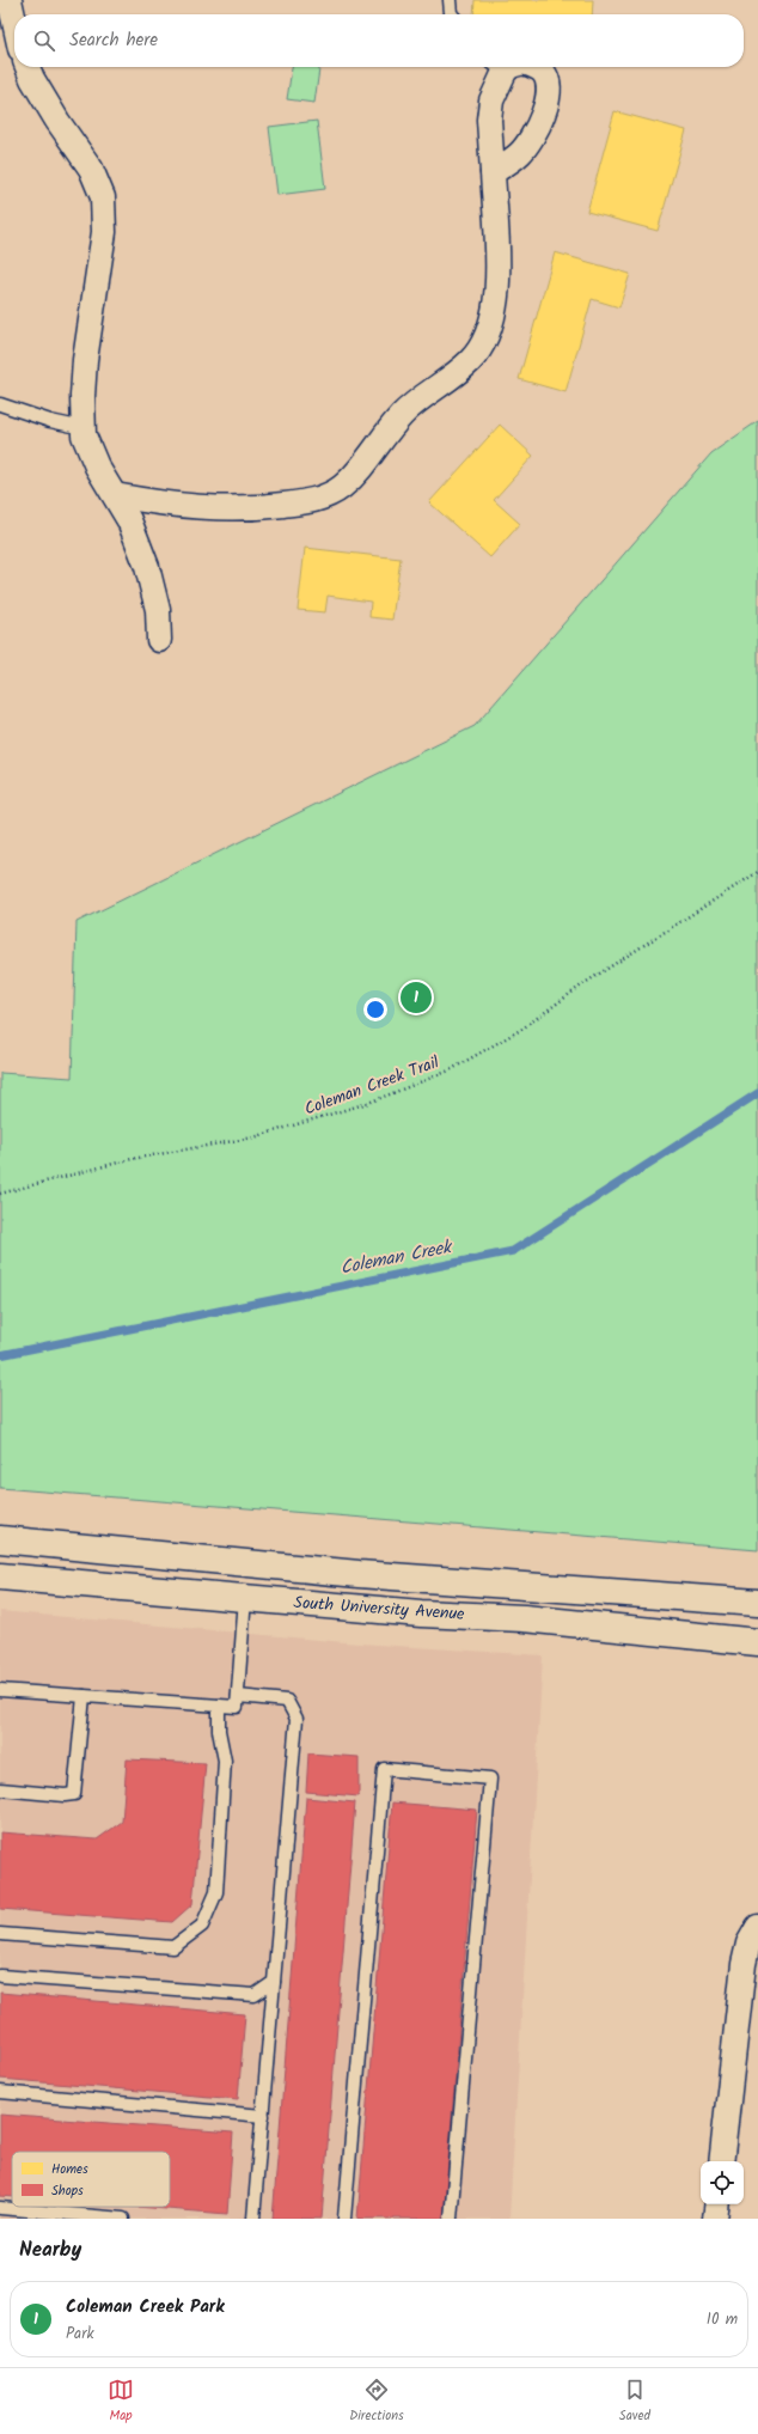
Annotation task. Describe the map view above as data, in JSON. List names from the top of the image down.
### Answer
{
  "streets": {
    "main road": ["South University Avenue"],
    "path": ["Coleman Creek Trail"]
  },
  "water": ["Coleman Creek"],
  "legend": ["Homes", "Shops"],
  "page": {
    "search": "Search here",
    "pins": "1",
    "heading": "Nearby",
    "list": [
      {
        "mark": "1",
        "name": "Coleman Creek Park",
        "note": "Park",
        "value": "10 m"
      }
    ],
    "nav": ["Map", "Directions", "Saved"]
  }
}
